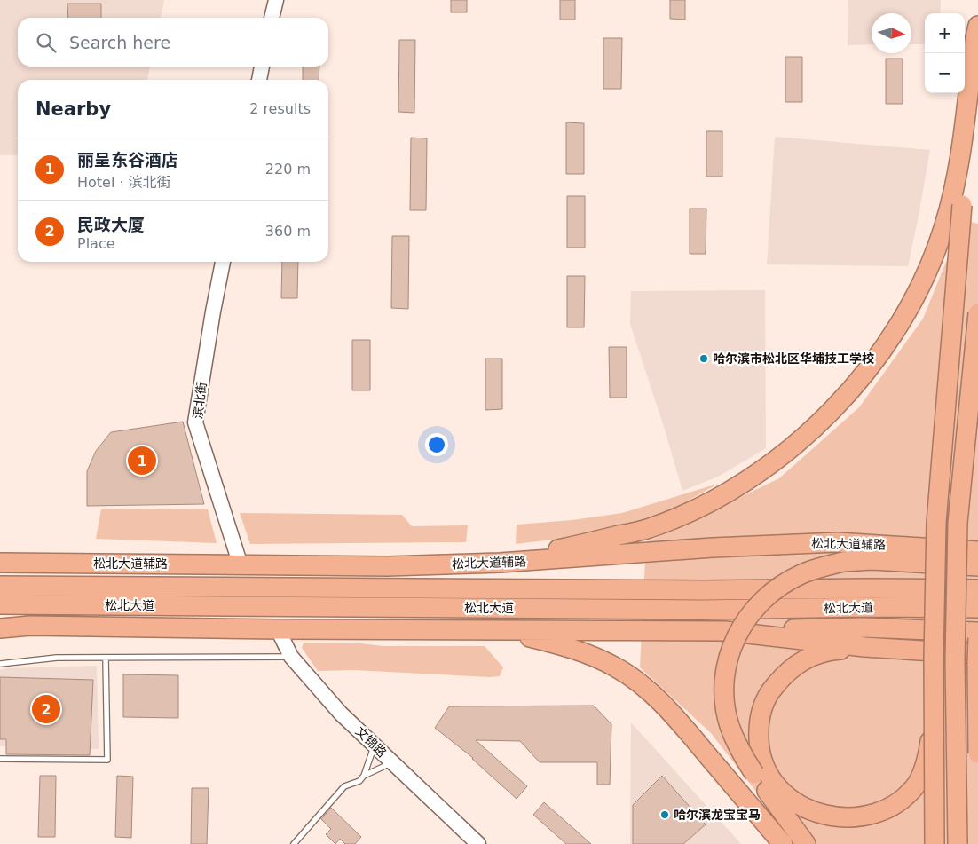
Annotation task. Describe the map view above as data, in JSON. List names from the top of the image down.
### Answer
{
  "streets": {
    "highway": ["松北大道辅路", "松北大道"],
    "street": ["滨北街", "文锦路"]
  },
  "crossings": [
    ["滨北街", "松北大道辅路"]
  ],
  "places": ["哈尔滨市松北区华埔技工学校", "哈尔滨龙宝宝马"],
  "north": "right",
  "page": {
    "map_buttons": ["+", "−"],
    "search": "Search here",
    "heading": ["Nearby", "2 results"],
    "list": [
      {
        "mark": "1",
        "name": "丽呈东谷酒店",
        "note": "Hotel · 滨北街",
        "value": "220 m"
      },
      {
        "mark": "2",
        "name": "民政大厦",
        "note": "Place",
        "value": "360 m"
      }
    ],
    "pins": ["1", "2"]
  }
}
